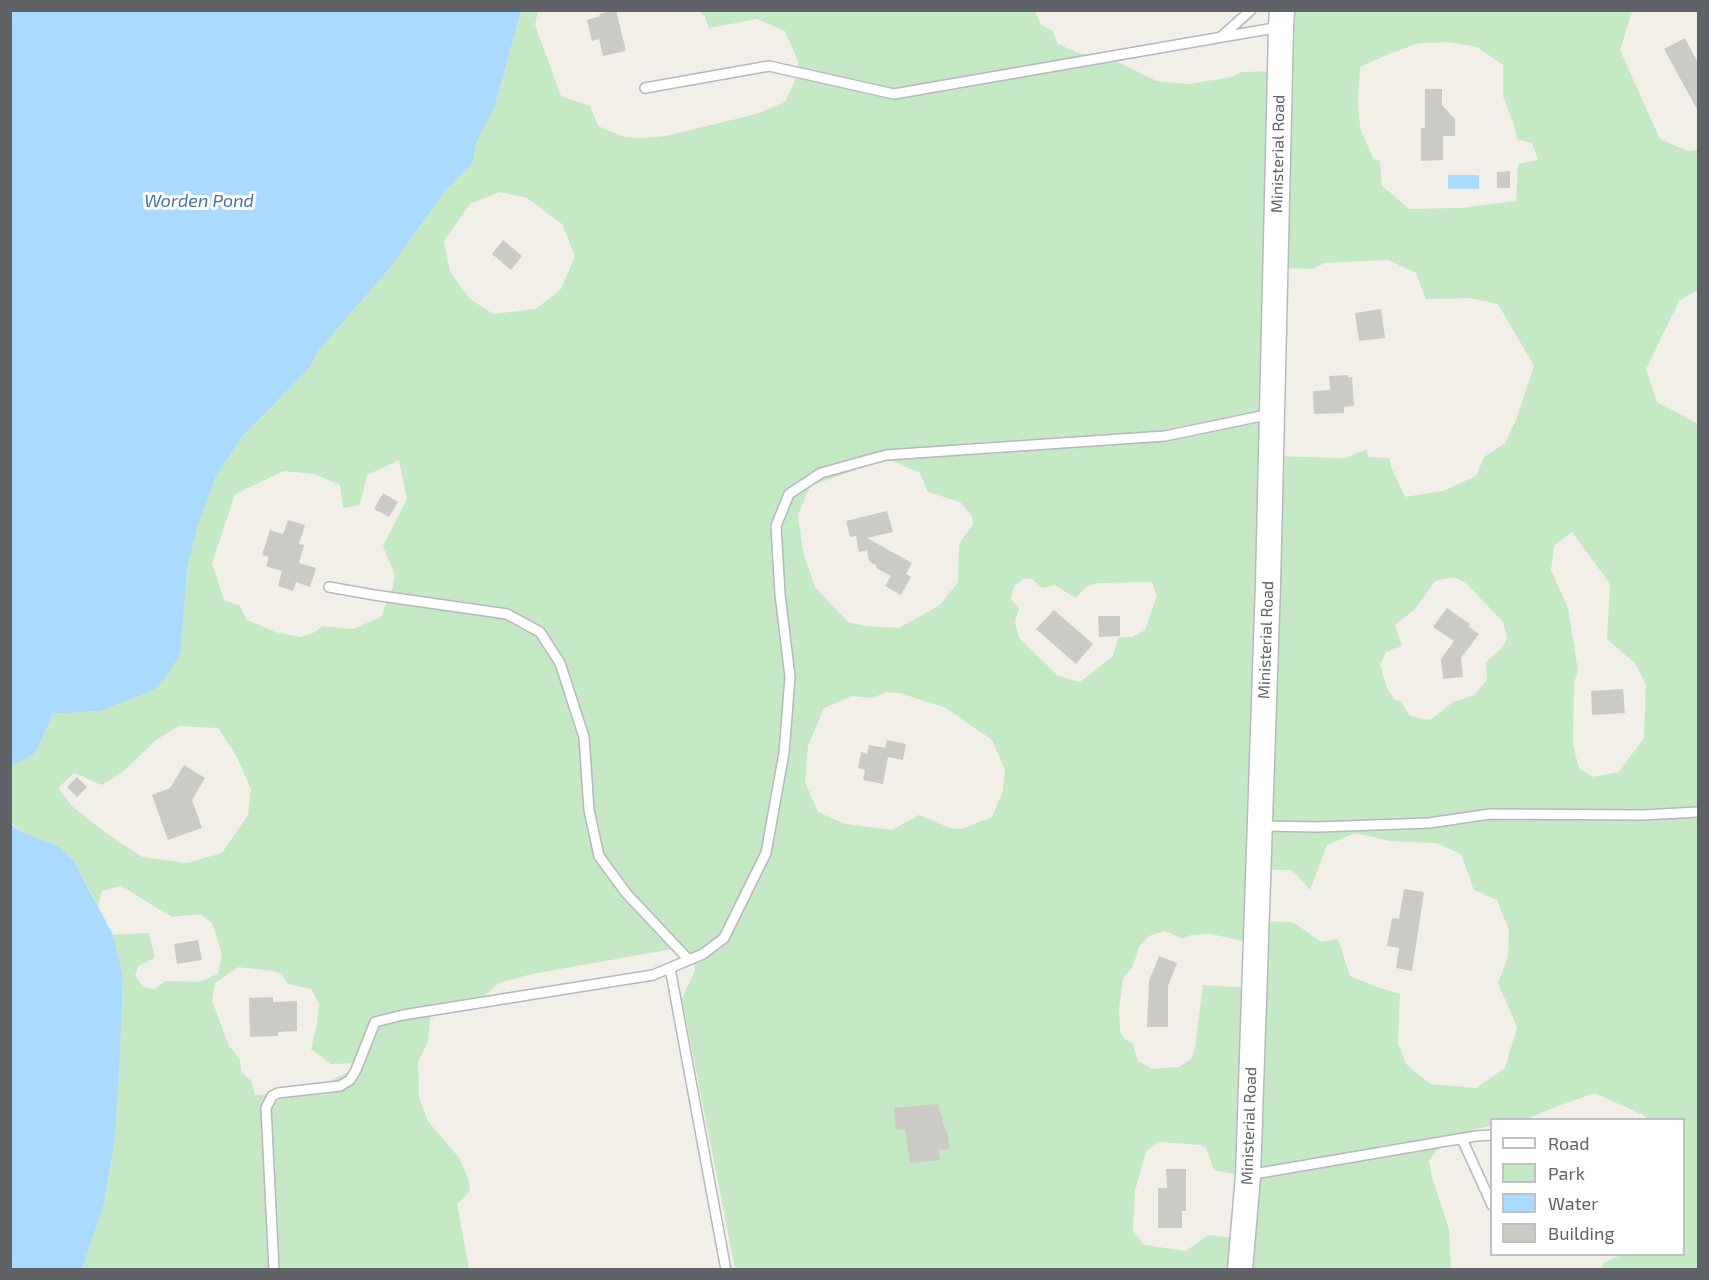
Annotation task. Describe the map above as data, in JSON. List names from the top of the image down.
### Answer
{
  "streets": {
    "main road": ["Ministerial Road"]
  },
  "water": ["Worden Pond"],
  "legend": [
    "Road",
    "Park",
    "Water",
    "Building"
  ]
}
